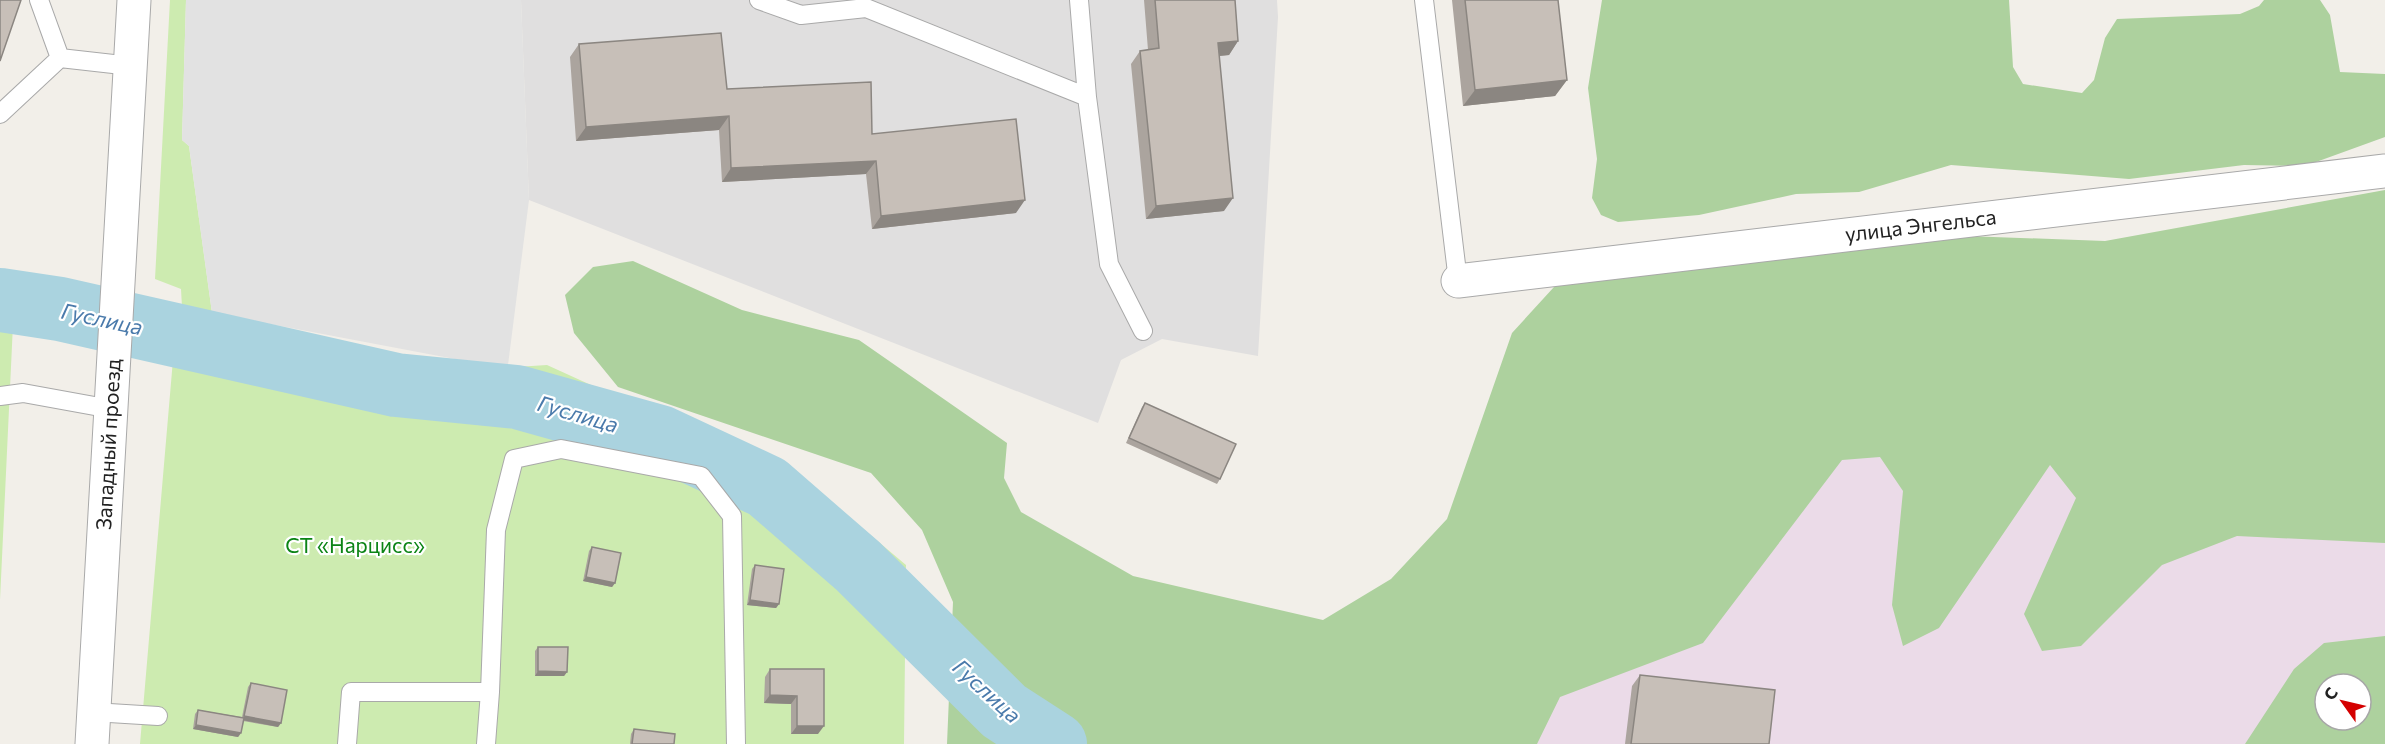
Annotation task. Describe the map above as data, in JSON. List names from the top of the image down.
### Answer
{
  "streets": {
    "street": ["улица Энгельса", "Западный проезд"]
  },
  "water": ["Гуслица"],
  "parks": ["СТ «Нарцисс»"],
  "north": "top left"
}
